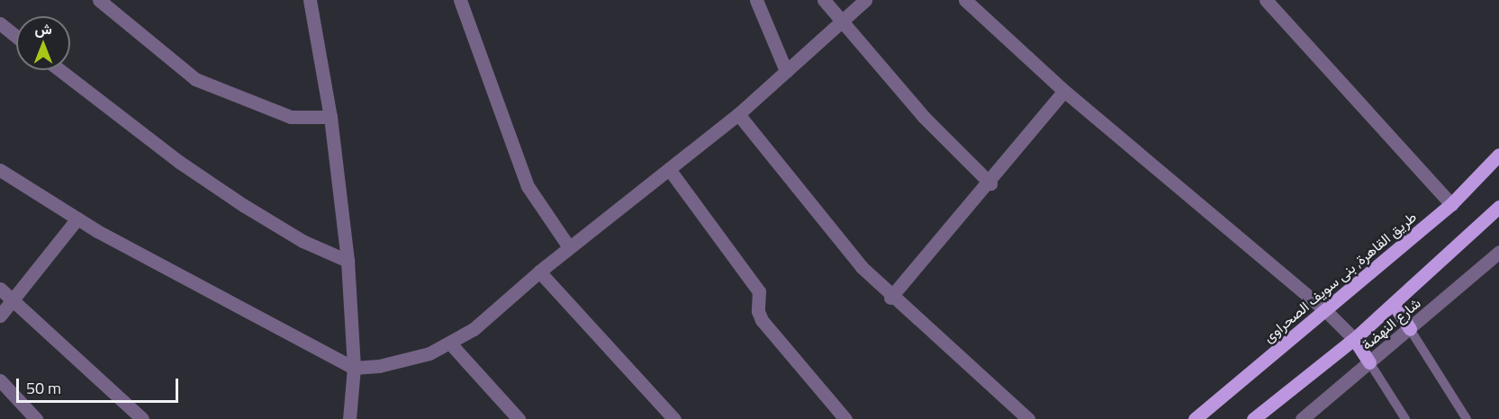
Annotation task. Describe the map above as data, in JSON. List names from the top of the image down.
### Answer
{
  "streets": {
    "main road": ["طريق القاهرة, بنى سويف الصحراوى"],
    "street": ["شارع النهضة"]
  },
  "scale_bar": "50 m",
  "north": "top"
}
